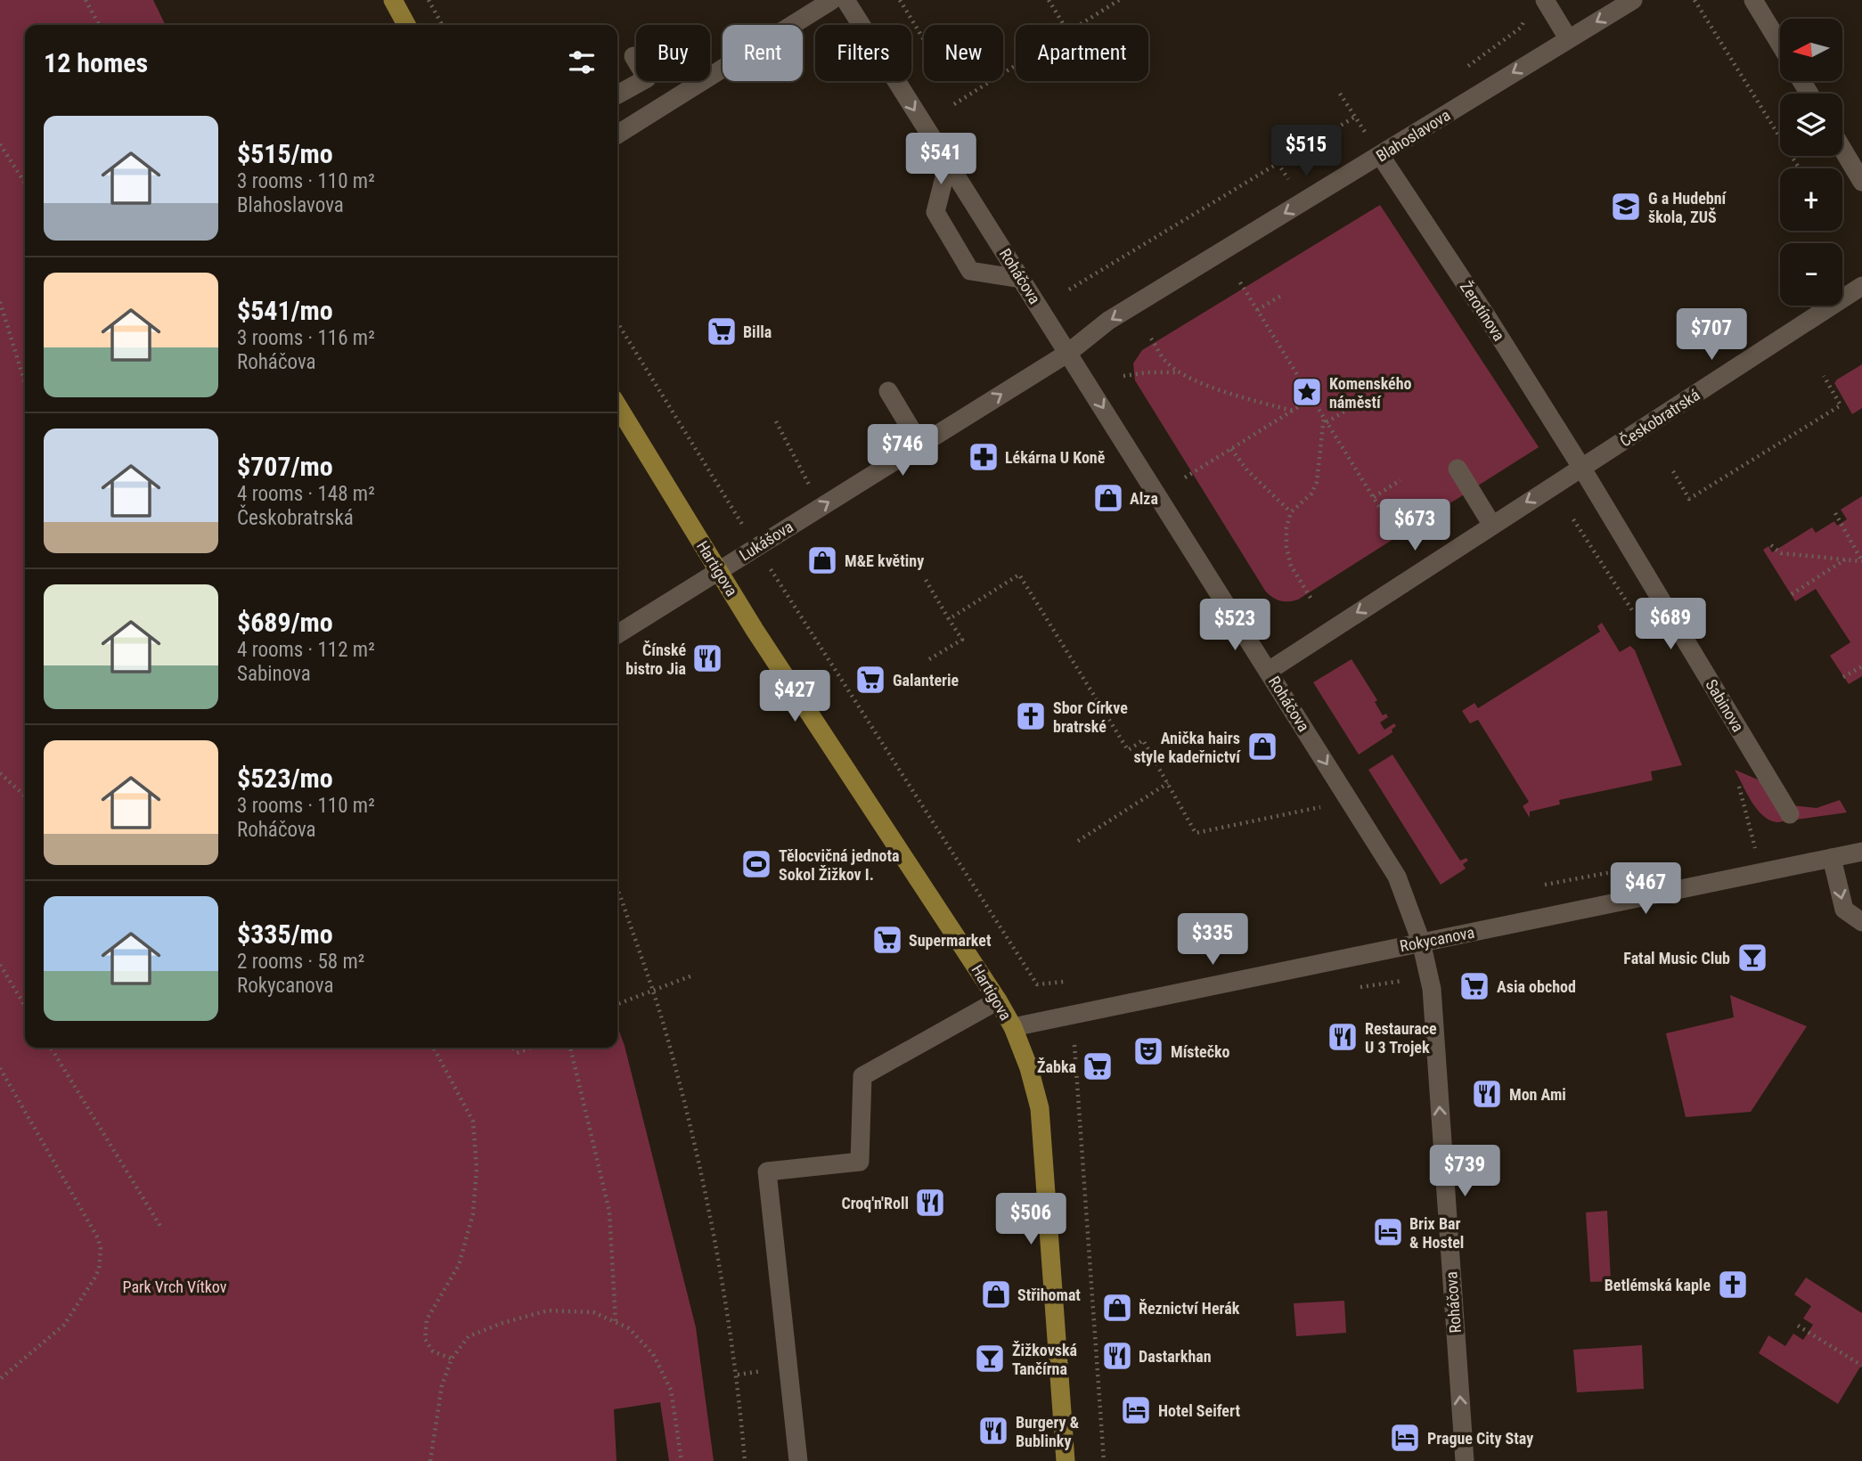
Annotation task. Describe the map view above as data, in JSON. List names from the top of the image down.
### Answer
{
  "streets": {
    "main road": ["Hartigova"],
    "street": [
      "Blahoslavova",
      "Roháčova",
      "Žerotínova",
      "Českobratrská",
      "Lukášova",
      "Sabinova",
      "Rokycanova"
    ]
  },
  "crossings": [
    ["Blahoslavova", "Roháčova"],
    ["Blahoslavova", "Žerotínova"],
    ["Blahoslavova", "Lukášova"],
    ["Roháčova", "Lukášova"],
    ["Roháčova", "Rokycanova"],
    ["Žerotínova", "Českobratrská"],
    ["Žerotínova", "Sabinova"],
    ["Českobratrská", "Sabinova"],
    ["Lukášova", "Hartigova"],
    ["Hartigova", "Rokycanova"]
  ],
  "one_way": ["Blahoslavova", "Lukášova"],
  "parks": ["Park Vrch Vítkov"],
  "places": {
    "school or university": ["G a Hudební škola, ZUŠ"],
    "supermarket": [
      "Billa",
      "Galanterie",
      "Supermarket",
      "Asia obchod",
      "Žabka"
    ],
    "place": ["Komenského náměstí"],
    "pharmacy": ["Lékárna U Koně"],
    "shop": [
      "Alza",
      "M&E květiny",
      "Anička hairs style kadeřnictví",
      "Střihomat",
      "Řeznictví Herák"
    ],
    "restaurant": [
      "Čínské bistro Jia",
      "Restaurace U 3 Trojek",
      "Mon Ami",
      "Croq'n'Roll",
      "Dastarkhan",
      "Burgery & Bublinky"
    ],
    "church": ["Sbor Církve bratrské", "Betlémská kaple"],
    "sports": ["Tělocvičná jednota Sokol Žižkov I."],
    "bar": ["Fatal Music Club", "Žižkovská Tančírna"],
    "theatre": ["Místečko"],
    "hotel": ["Brix Bar & Hostel", "Hotel Seifert", "Prague City Stay"]
  },
  "north": "left",
  "page": {
    "map_buttons": ["+", "−"],
    "chip": [
      "Buy",
      "Rent",
      "Filters",
      "New",
      "Apartment"
    ],
    "heading": "12 homes",
    "list": [
      {
        "name": "$515/mo",
        "note": "3 rooms · 110 m² · Blahoslavova"
      },
      {
        "name": "$541/mo",
        "note": "3 rooms · 116 m² · Roháčova"
      },
      {
        "name": "$707/mo",
        "note": "4 rooms · 148 m² · Českobratrská"
      },
      {
        "name": "$689/mo",
        "note": "4 rooms · 112 m² · Sabinova"
      },
      {
        "name": "$523/mo",
        "note": "3 rooms · 110 m² · Roháčova"
      },
      {
        "name": "$335/mo",
        "note": "2 rooms · 58 m² · Rokycanova"
      }
    ],
    "price": [
      "$515",
      "$541",
      "$707",
      "$746",
      "$673",
      "$689",
      "$523",
      "$427",
      "$467",
      "$335",
      "$739",
      "$506"
    ]
  }
}
